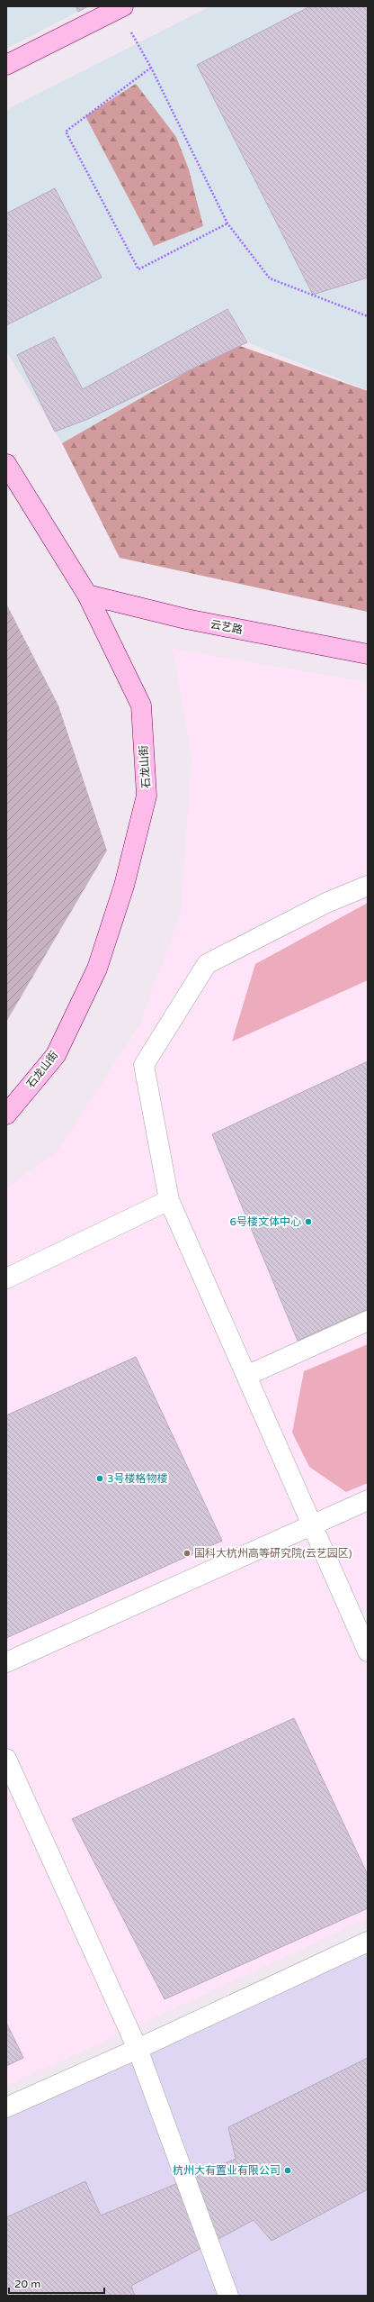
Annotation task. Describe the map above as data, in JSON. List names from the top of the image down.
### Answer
{
  "streets": {
    "street": ["云艺路", "石龙山街"]
  },
  "crossings": [
    ["云艺路", "石龙山街"]
  ],
  "places": [
    "6号楼文体中心",
    "3号楼格物楼",
    "国科大杭州高等研究院(云艺园区)",
    "杭州大有置业有限公司"
  ],
  "scale_bar": "20 m"
}
